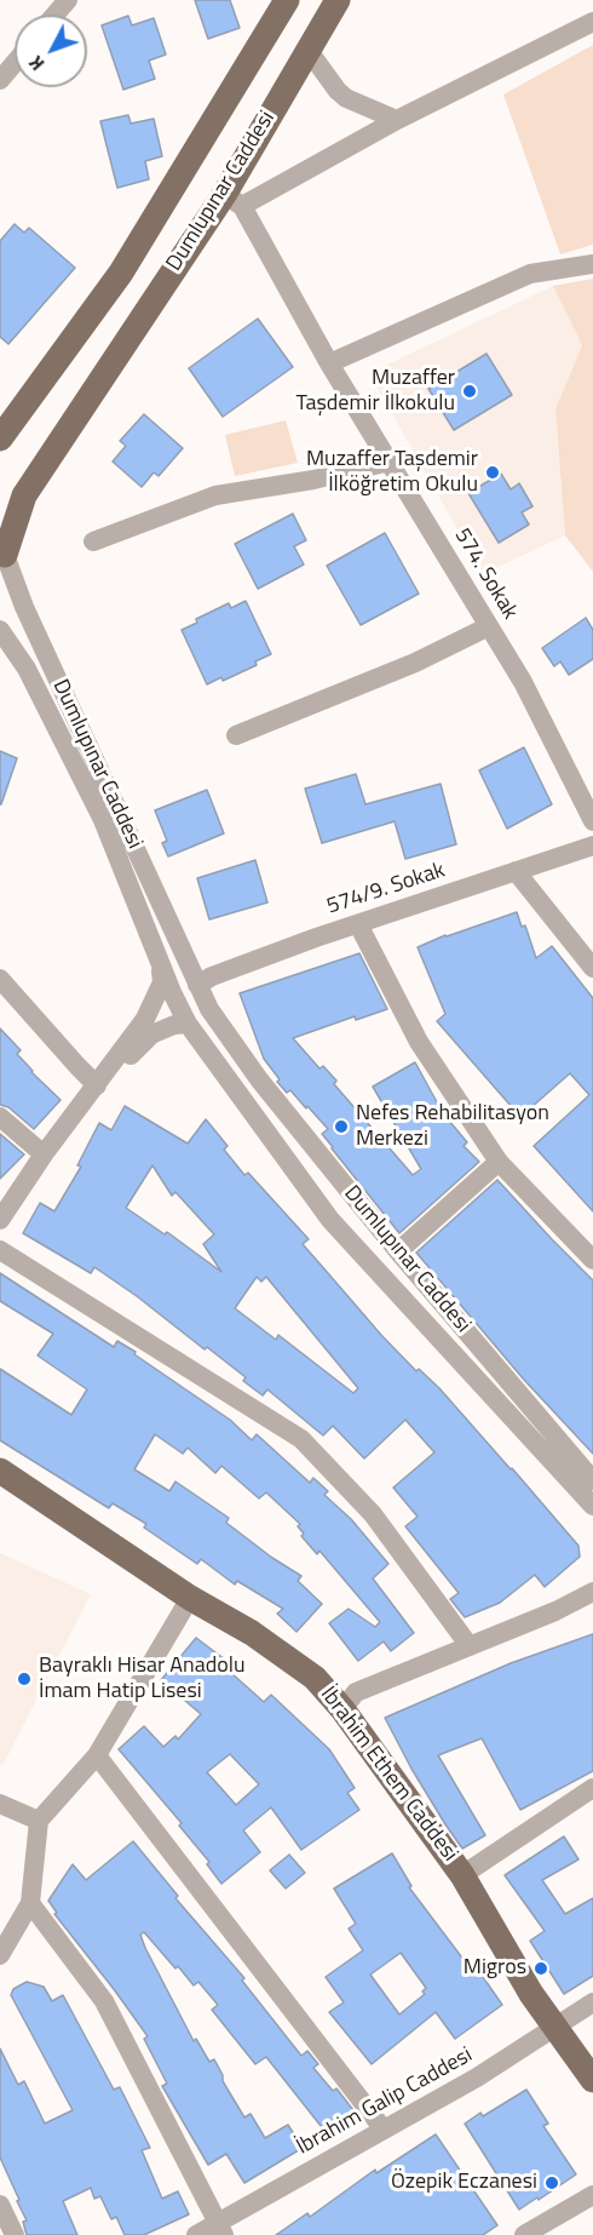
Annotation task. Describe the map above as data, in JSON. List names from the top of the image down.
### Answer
{
  "streets": {
    "main road": ["Dumlupınar Caddesi", "İbrahim Ethem Caddesi"],
    "street": ["574. Sokak", "574/9. Sokak", "İbrahim Galip Caddesi"]
  },
  "crossings": [
    ["Dumlupınar Caddesi", "574. Sokak"],
    ["Dumlupınar Caddesi", "574/9. Sokak"],
    ["İbrahim Ethem Caddesi", "İbrahim Galip Caddesi"]
  ],
  "places": [
    "Muzaffer Taşdemir İlkokulu",
    "Muzaffer Taşdemir İlköğretim Okulu",
    "Nefes Rehabilitasyon Merkezi",
    "Bayraklı Hisar Anadolu İmam Hatip Lisesi",
    "Migros",
    "Özepik Eczanesi"
  ],
  "north": "bottom left"
}
